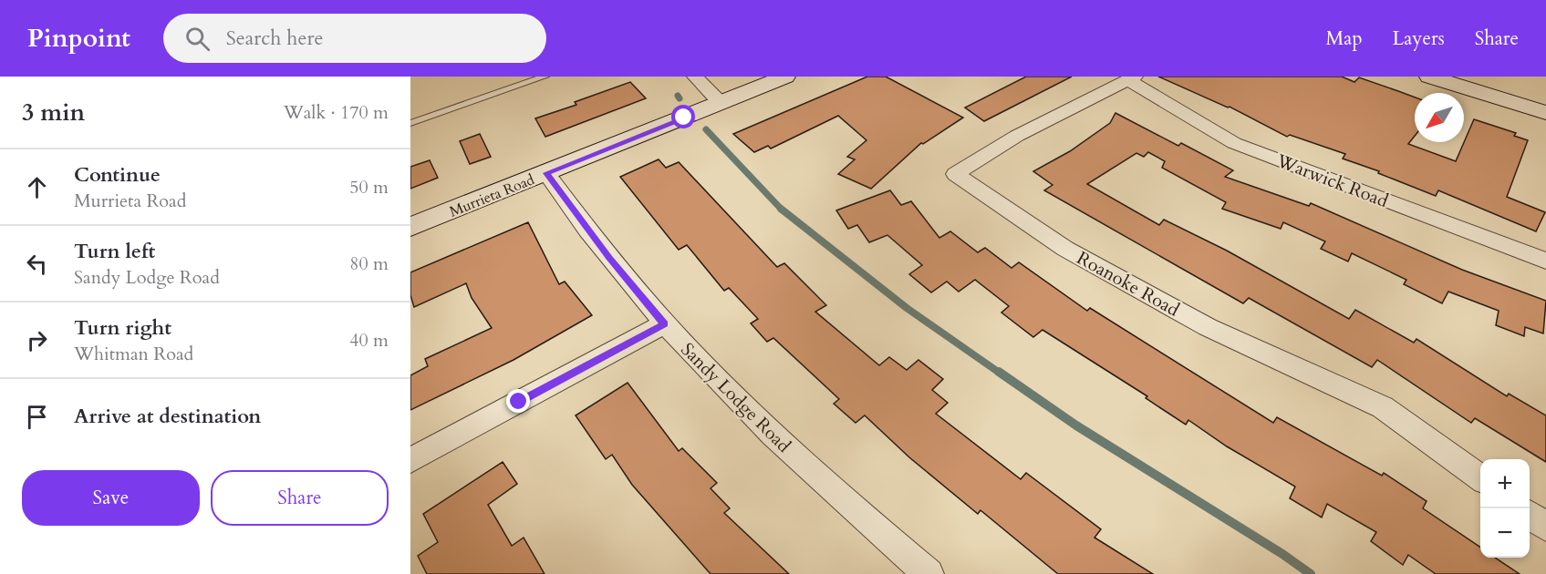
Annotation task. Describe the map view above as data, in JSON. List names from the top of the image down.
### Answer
{
  "streets": {
    "main road": ["Murrieta Road"],
    "street": ["Warwick Road", "Roanoke Road", "Sandy Lodge Road"]
  },
  "crossings": [
    ["Warwick Road", "Roanoke Road"],
    ["Murrieta Road", "Sandy Lodge Road"]
  ],
  "north": "bottom left",
  "page": {
    "header": "Pinpoint",
    "search": "Search here",
    "nav": ["Map", "Layers", "Share"],
    "heading": ["3 min", "Walk · 170 m"],
    "list": [
      ["Continue", "Murrieta Road", "50 m"],
      ["Turn left", "Sandy Lodge Road", "80 m"],
      ["Turn right", "Whitman Road", "40 m"],
      "Arrive at destination"
    ],
    "buttons": ["Save", "Share"],
    "map_buttons": ["+", "−"]
  }
}
